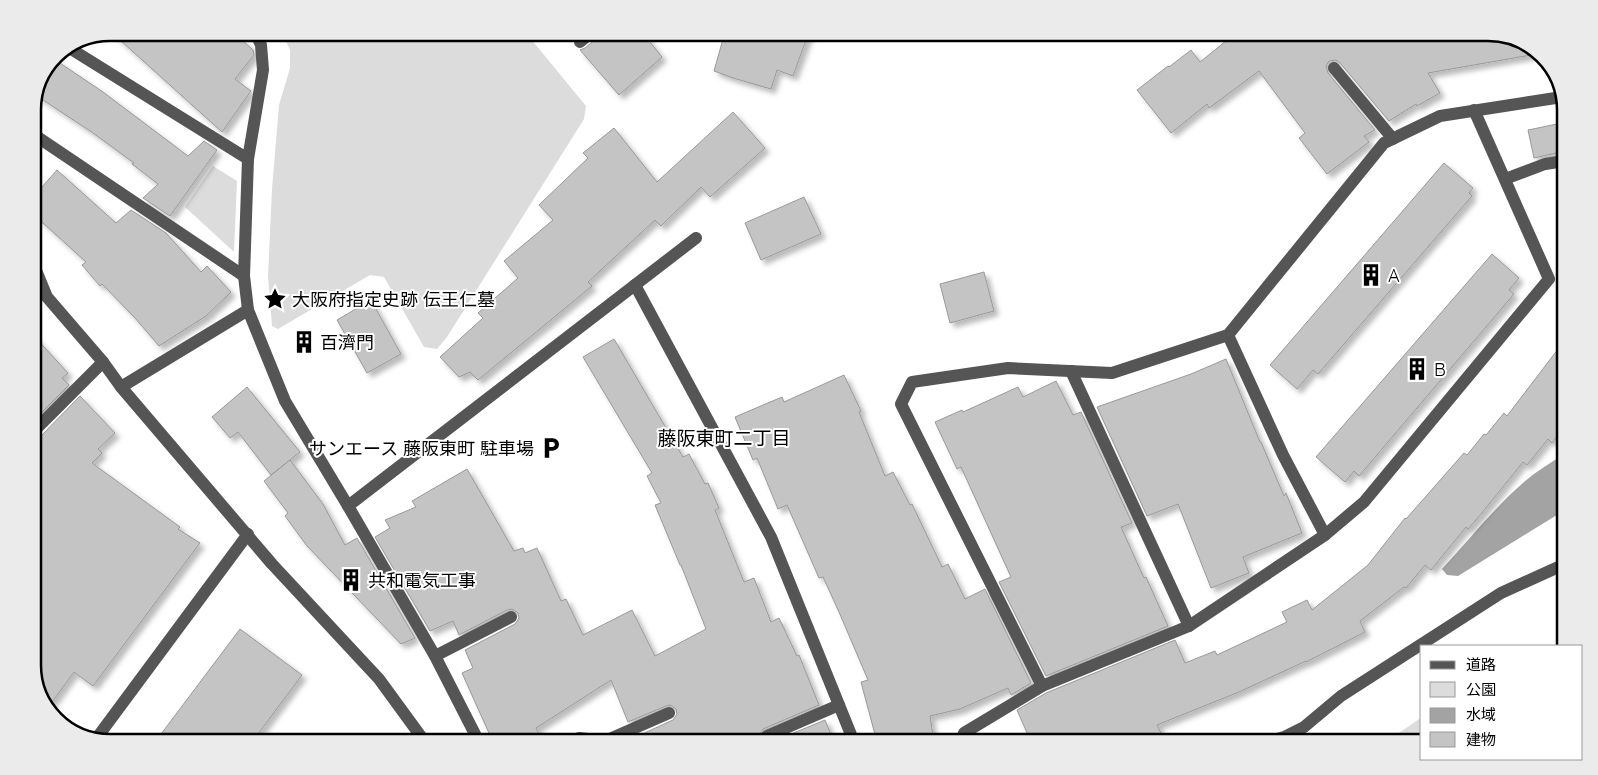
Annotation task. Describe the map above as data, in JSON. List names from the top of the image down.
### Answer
{
  "districts": ["藤阪東町二丁目"],
  "places": {
    "building": [
      "A",
      "百濟門",
      "B",
      "共和電気工事"
    ],
    "place": ["大阪府指定史跡 伝王仁墓"],
    "parking": ["サンエース 藤阪東町 駐車場"]
  },
  "legend": [
    "道路",
    "公園",
    "水域",
    "建物"
  ]
}
